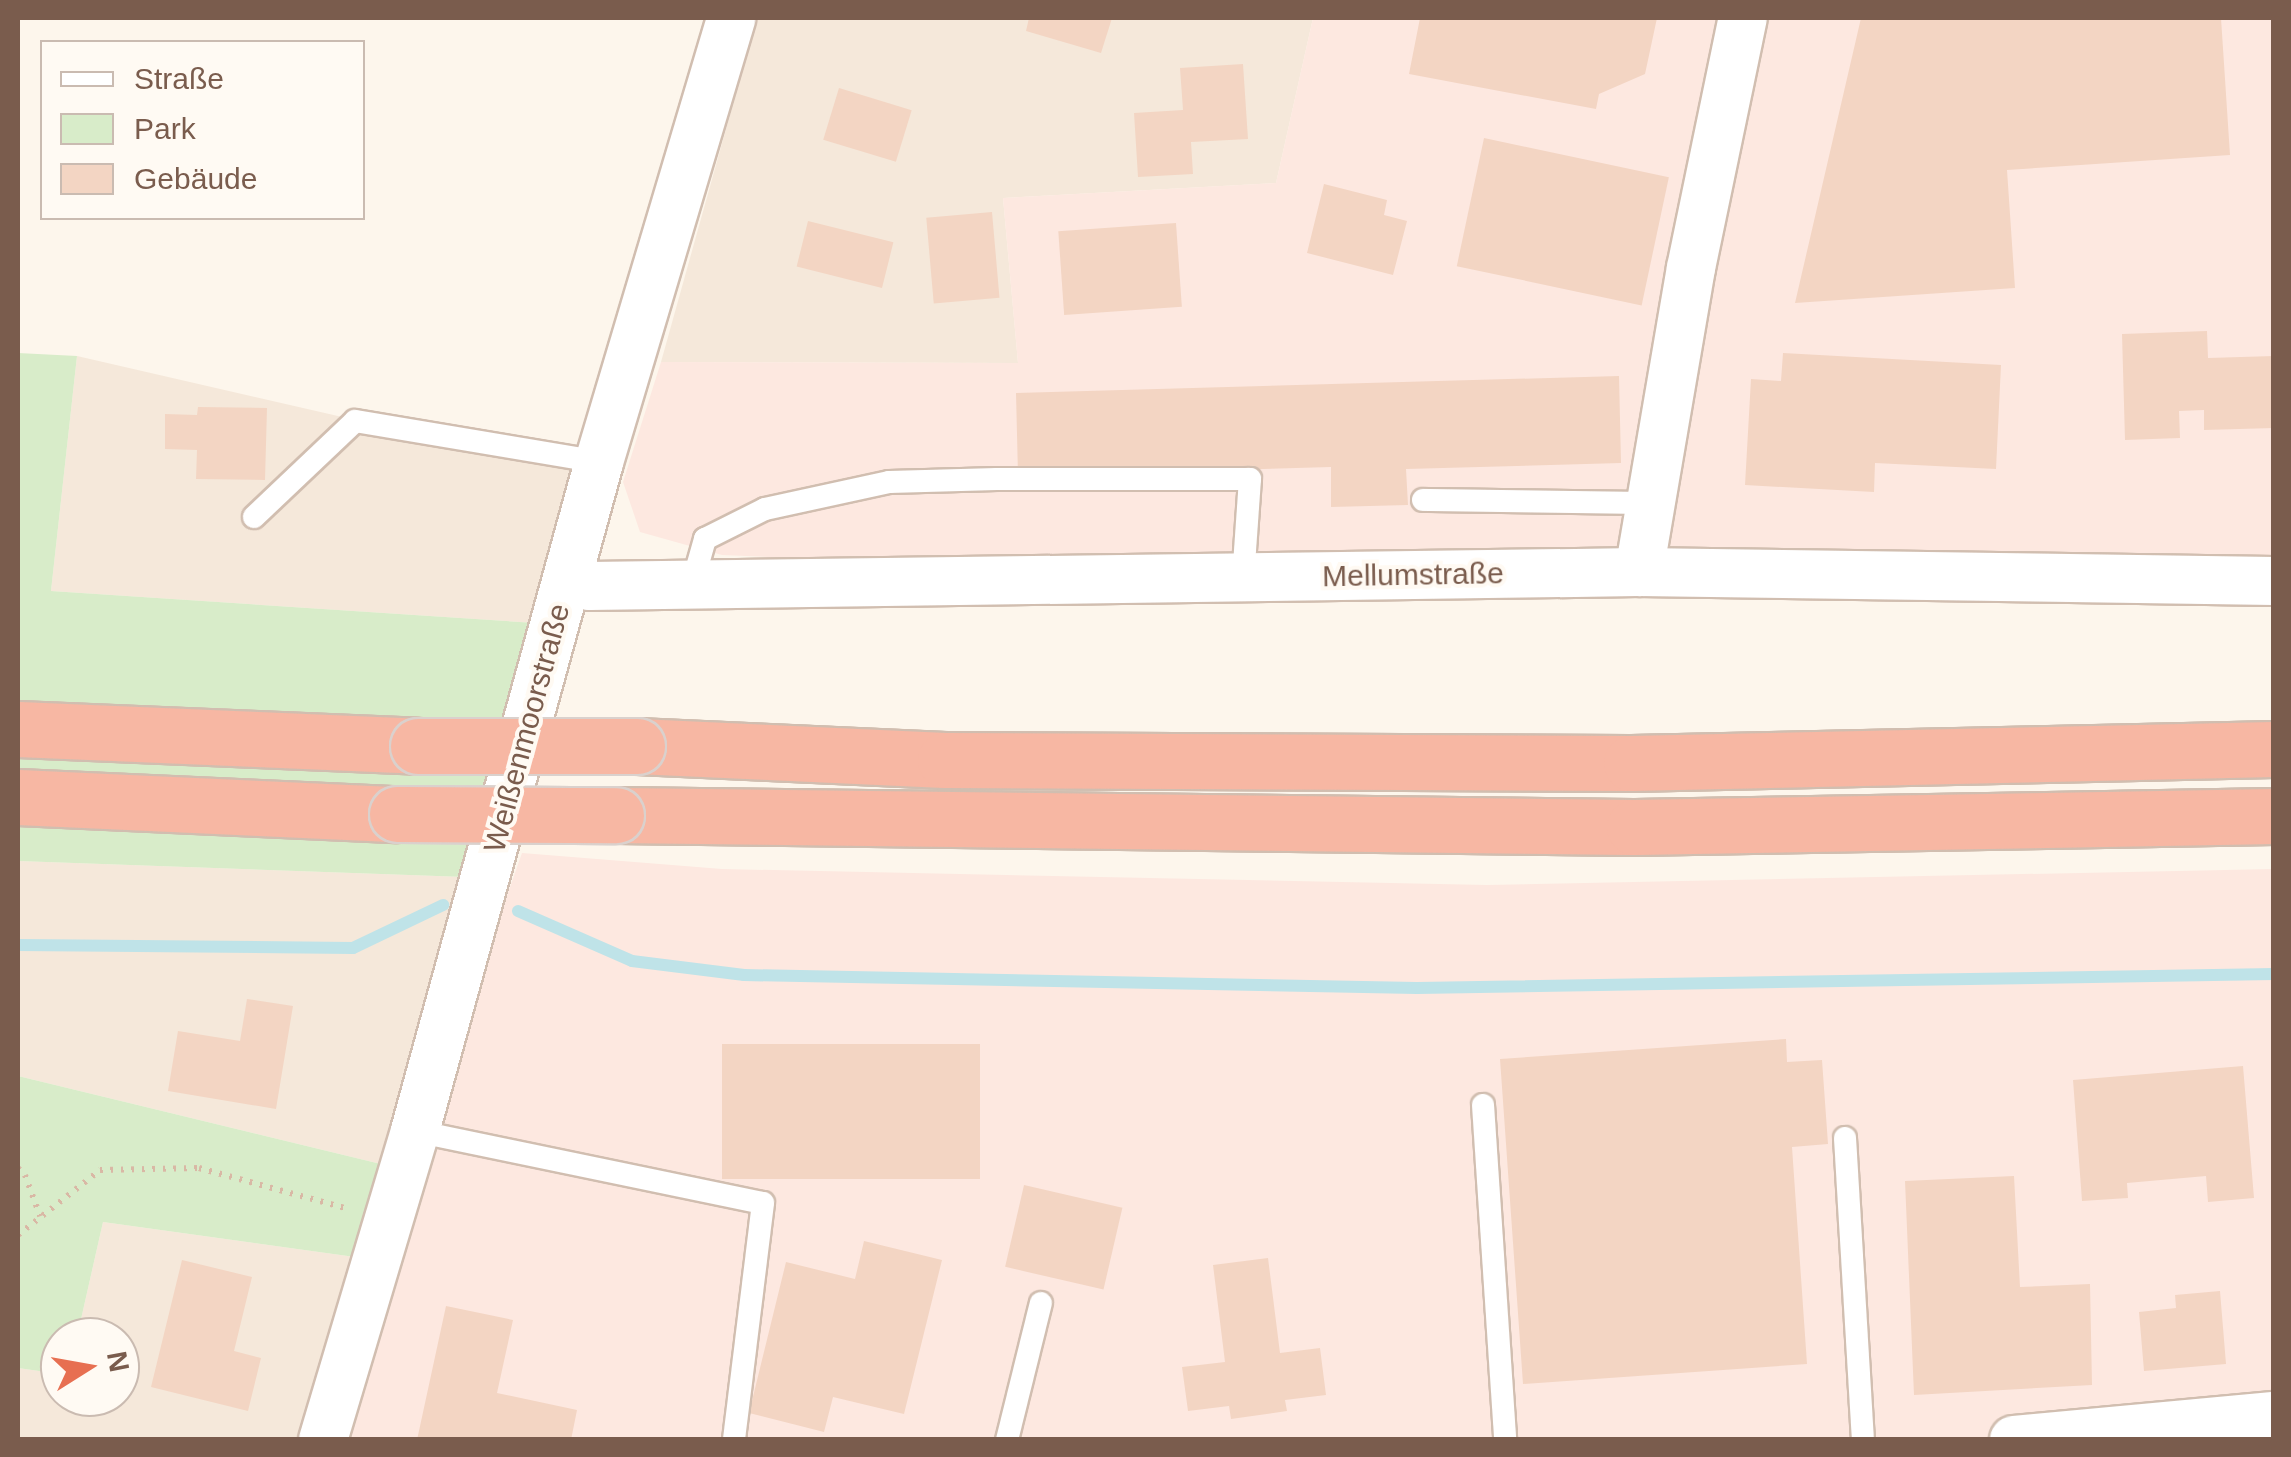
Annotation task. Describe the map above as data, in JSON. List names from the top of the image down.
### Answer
{
  "streets": {
    "street": ["Mellumstraße", "Weißenmoorstraße"]
  },
  "crossings": [
    ["Mellumstraße", "Weißenmoorstraße"]
  ],
  "legend": ["Straße", "Park", "Gebäude"],
  "north": "right"
}
